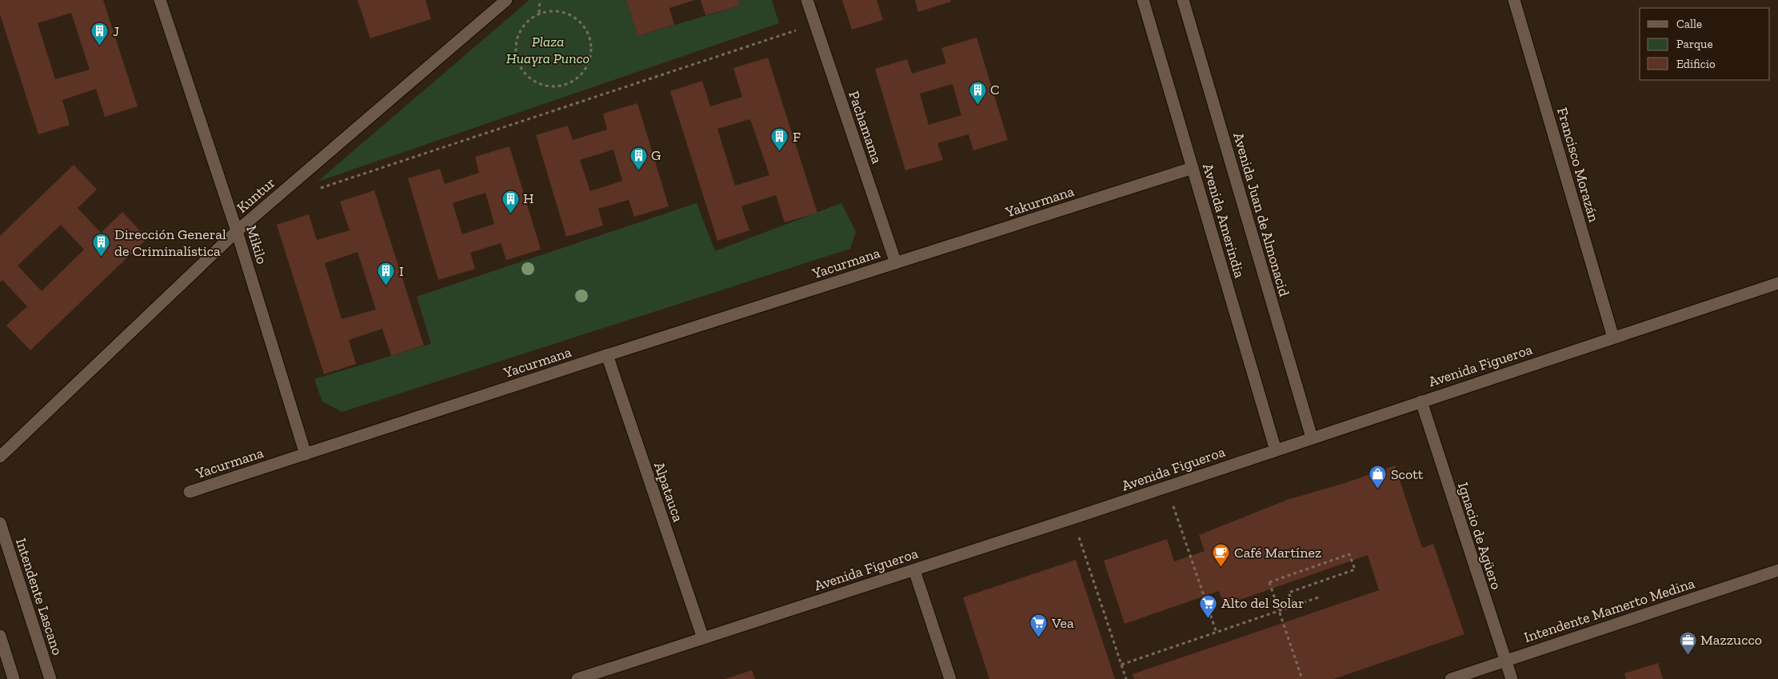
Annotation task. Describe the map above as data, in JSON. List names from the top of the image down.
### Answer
{
  "streets": {
    "street": [
      "Pachamama",
      "Francisco Morazán",
      "Kuntur",
      "Yakurmana",
      "Avenida Juan de Almonacid",
      "Avenida Amerindia",
      "Mikilo",
      "Yacurmana",
      "Avenida Figueroa",
      "Alpatauca",
      "Ignacio de Agüero",
      "Intendente Lascano",
      "Intendente Mamerto Medina"
    ]
  },
  "crossings": [
    ["Pachamama", "Yakurmana"],
    ["Pachamama", "Yacurmana"],
    ["Francisco Morazán", "Avenida Figueroa"],
    ["Kuntur", "Mikilo"],
    ["Yakurmana", "Avenida Amerindia"],
    ["Yakurmana", "Yacurmana"],
    ["Avenida Juan de Almonacid", "Avenida Figueroa"],
    ["Avenida Amerindia", "Avenida Figueroa"],
    ["Mikilo", "Yacurmana"],
    ["Yacurmana", "Alpatauca"],
    ["Avenida Figueroa", "Alpatauca"],
    ["Avenida Figueroa", "Ignacio de Agüero"],
    ["Ignacio de Agüero", "Intendente Mamerto Medina"]
  ],
  "parks": ["Plaza Huayra Punco"],
  "places": {
    "building": [
      "J",
      "C",
      "F",
      "G",
      "H",
      "Dirección General de Criminalística",
      "I"
    ],
    "shop": ["Scott"],
    "cafe": ["Café Martínez"],
    "supermarket": ["Alto del Solar", "Vea"],
    "office": ["Mazzucco"]
  },
  "legend": ["Calle", "Parque", "Edificio"]
}
